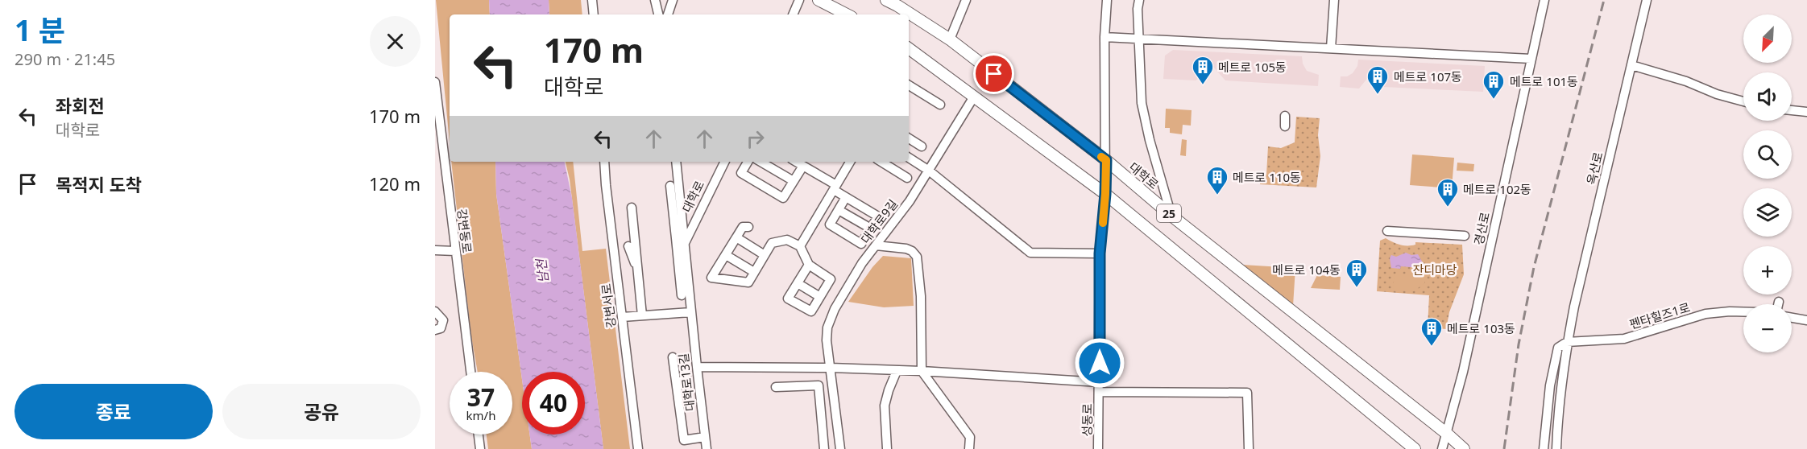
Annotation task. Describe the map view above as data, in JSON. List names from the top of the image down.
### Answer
{
  "streets": {
    "main road": ["대학로", "25"],
    "street": [
      "옥산로",
      "대학로9길",
      "경산로",
      "강변동로",
      "강변서로",
      "펜타힐즈1로",
      "대학로13길",
      "성동로"
    ]
  },
  "crossings": [
    ["옥산로", "펜타힐즈1로"],
    ["대학로", "25"],
    ["대학로", "경산로"],
    ["대학로", "대학로13길"],
    ["대학로", "성동로"],
    ["25", "대학로9길"],
    ["25", "경산로"],
    ["25", "성동로"]
  ],
  "water": ["남천"],
  "parks": ["잔디마당"],
  "places": {
    "building": [
      "메트로 105동",
      "메트로 107동",
      "메트로 101동",
      "메트로 110동",
      "메트로 102동",
      "메트로 104동",
      "메트로 103동"
    ]
  },
  "north": "bottom left",
  "page": {
    "heading": ["1 분", "290 m · 21:45"],
    "map_buttons": ["+", "−"],
    "turn": ["170 m", "대학로"],
    "list": [
      {
        "name": "좌회전",
        "note": "대학로",
        "value": "170 m"
      },
      {
        "name": "목적지 도착",
        "value": "120 m"
      }
    ],
    "speed": "37 km/h",
    "limit": "40",
    "buttons": ["종료", "공유"]
  }
}
